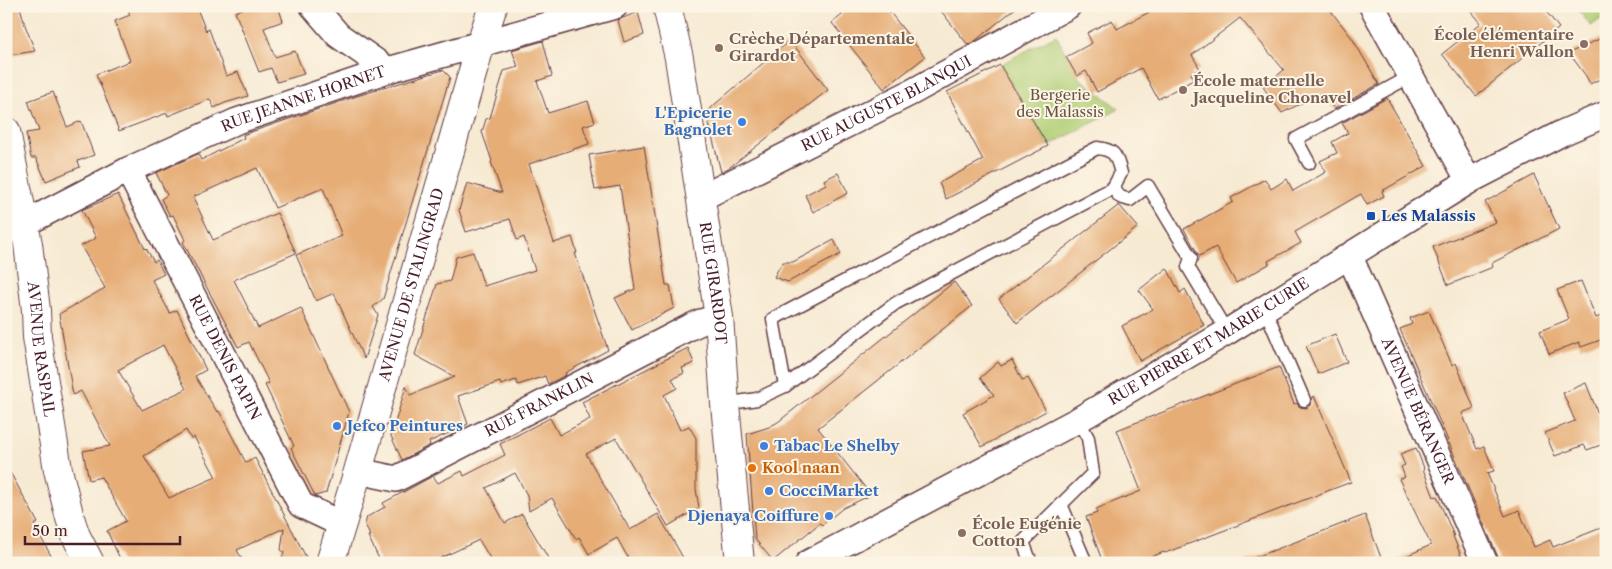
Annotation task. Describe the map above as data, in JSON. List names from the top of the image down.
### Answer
{
  "streets": {
    "main road": ["RUE GIRARDOT", "AVENUE DE STALINGRAD", "AVENUE RASPAIL"],
    "street": [
      "RUE JEANNE HORNET",
      "RUE AUGUSTE BLANQUI",
      "RUE PIERRE ET MARIE CURIE",
      "RUE DENIS PAPIN",
      "RUE FRANKLIN",
      "AVENUE BÉRANGER"
    ]
  },
  "crossings": [
    ["RUE JEANNE HORNET", "AVENUE DE STALINGRAD"],
    ["RUE JEANNE HORNET", "AVENUE RASPAIL"],
    ["RUE JEANNE HORNET", "RUE DENIS PAPIN"],
    ["RUE AUGUSTE BLANQUI", "RUE GIRARDOT"],
    ["RUE GIRARDOT", "RUE FRANKLIN"],
    ["AVENUE DE STALINGRAD", "RUE DENIS PAPIN"],
    ["AVENUE DE STALINGRAD", "RUE FRANKLIN"],
    ["RUE PIERRE ET MARIE CURIE", "AVENUE BÉRANGER"]
  ],
  "parks": ["Bergerie des Malassis"],
  "places": {
    "other": [
      "École élémentaire Henri Wallon",
      "Crèche Départementale Girardot",
      "École maternelle Jacqueline Chonavel",
      "L'Epicerie Bagnolet",
      "Jefco Peintures",
      "Tabac Le Shelby",
      "Kool naan",
      "CocciMarket",
      "Djenaya Coiffure",
      "École Eugénie Cotton"
    ],
    "transit": ["Les Malassis"]
  },
  "scale_bar": "50 m"
}
